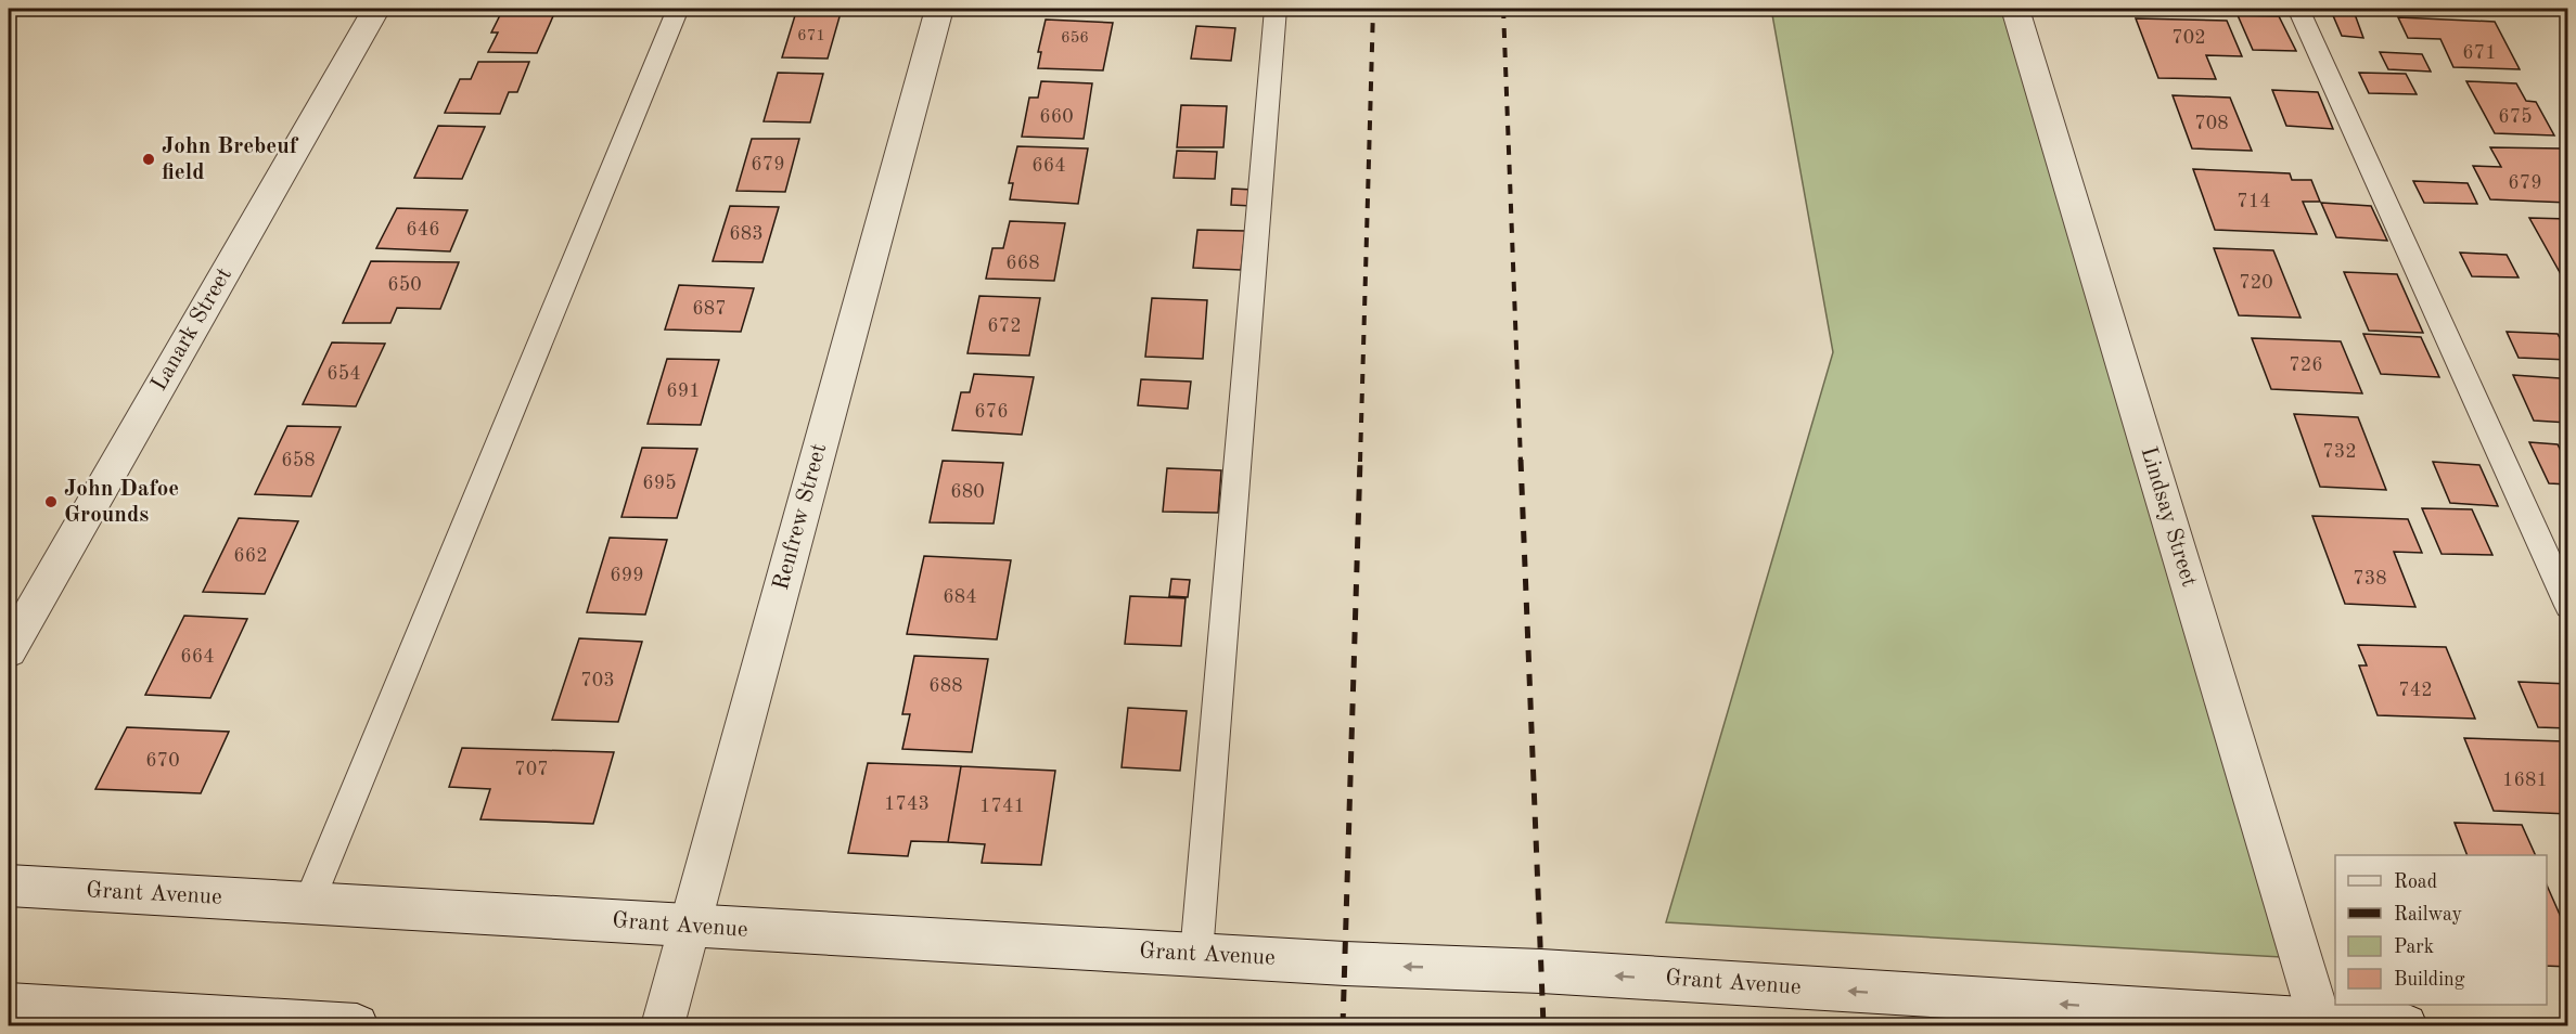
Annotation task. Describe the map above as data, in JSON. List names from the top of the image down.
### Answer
{
  "streets": {
    "street": [
      "Lanark Street",
      "Renfrew Street",
      "Lindsay Street",
      "Grant Avenue"
    ]
  },
  "crossings": [
    ["Renfrew Street", "Grant Avenue"],
    ["Lindsay Street", "Grant Avenue"]
  ],
  "one_way": ["Grant Avenue"],
  "places": ["John Brebeuf field", "John Dafoe Grounds"],
  "house_numbers": [
    "671",
    "656",
    "702",
    "671",
    "660",
    "675",
    "708",
    "679",
    "664",
    "679",
    "714",
    "646",
    "683",
    "668",
    "720",
    "650",
    "687",
    "672",
    "726",
    "654",
    "691",
    "676",
    "732",
    "658",
    "695",
    "680",
    "662",
    "699",
    "738",
    "684",
    "664",
    "703",
    "688",
    "742",
    "670",
    "707",
    "1681",
    "1743",
    "1741"
  ],
  "legend": [
    "Road",
    "Railway",
    "Park",
    "Building"
  ]
}
